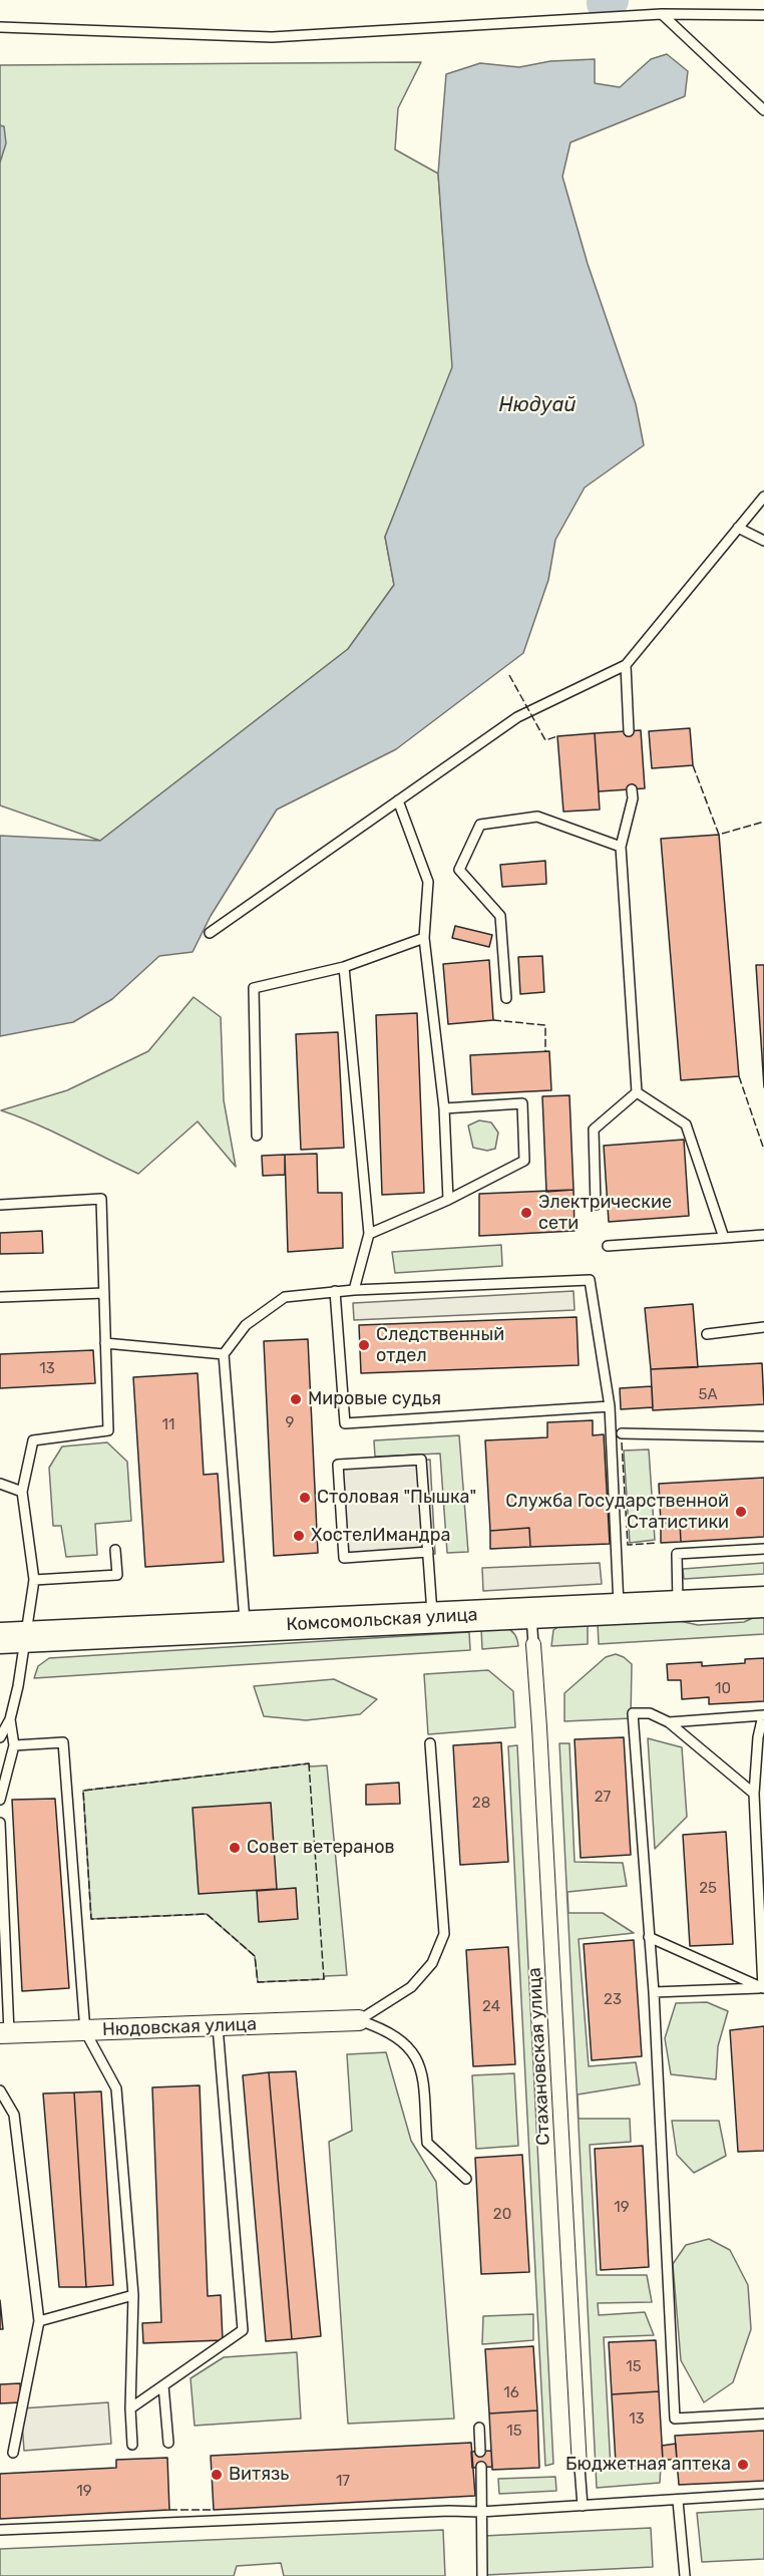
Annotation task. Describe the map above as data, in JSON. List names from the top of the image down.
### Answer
{
  "streets": {
    "main road": ["Комсомольская улица"],
    "street": ["Нюдовская улица", "Стахановская улица"]
  },
  "water": ["Нюдуай"],
  "places": [
    "Электрические сети",
    "Следственный отдел",
    "Мировые судья",
    "Столовая \"Пышка\"",
    "Служба Государственной Статистики",
    "ХостелИмандра",
    "Совет ветеранов",
    "Бюджетная аптека",
    "Витязь"
  ],
  "house_numbers": [
    "13",
    "5А",
    "9",
    "11",
    "10",
    "27",
    "28",
    "25",
    "23",
    "24",
    "19",
    "20",
    "15",
    "16",
    "13",
    "15",
    "17",
    "19"
  ]
}
